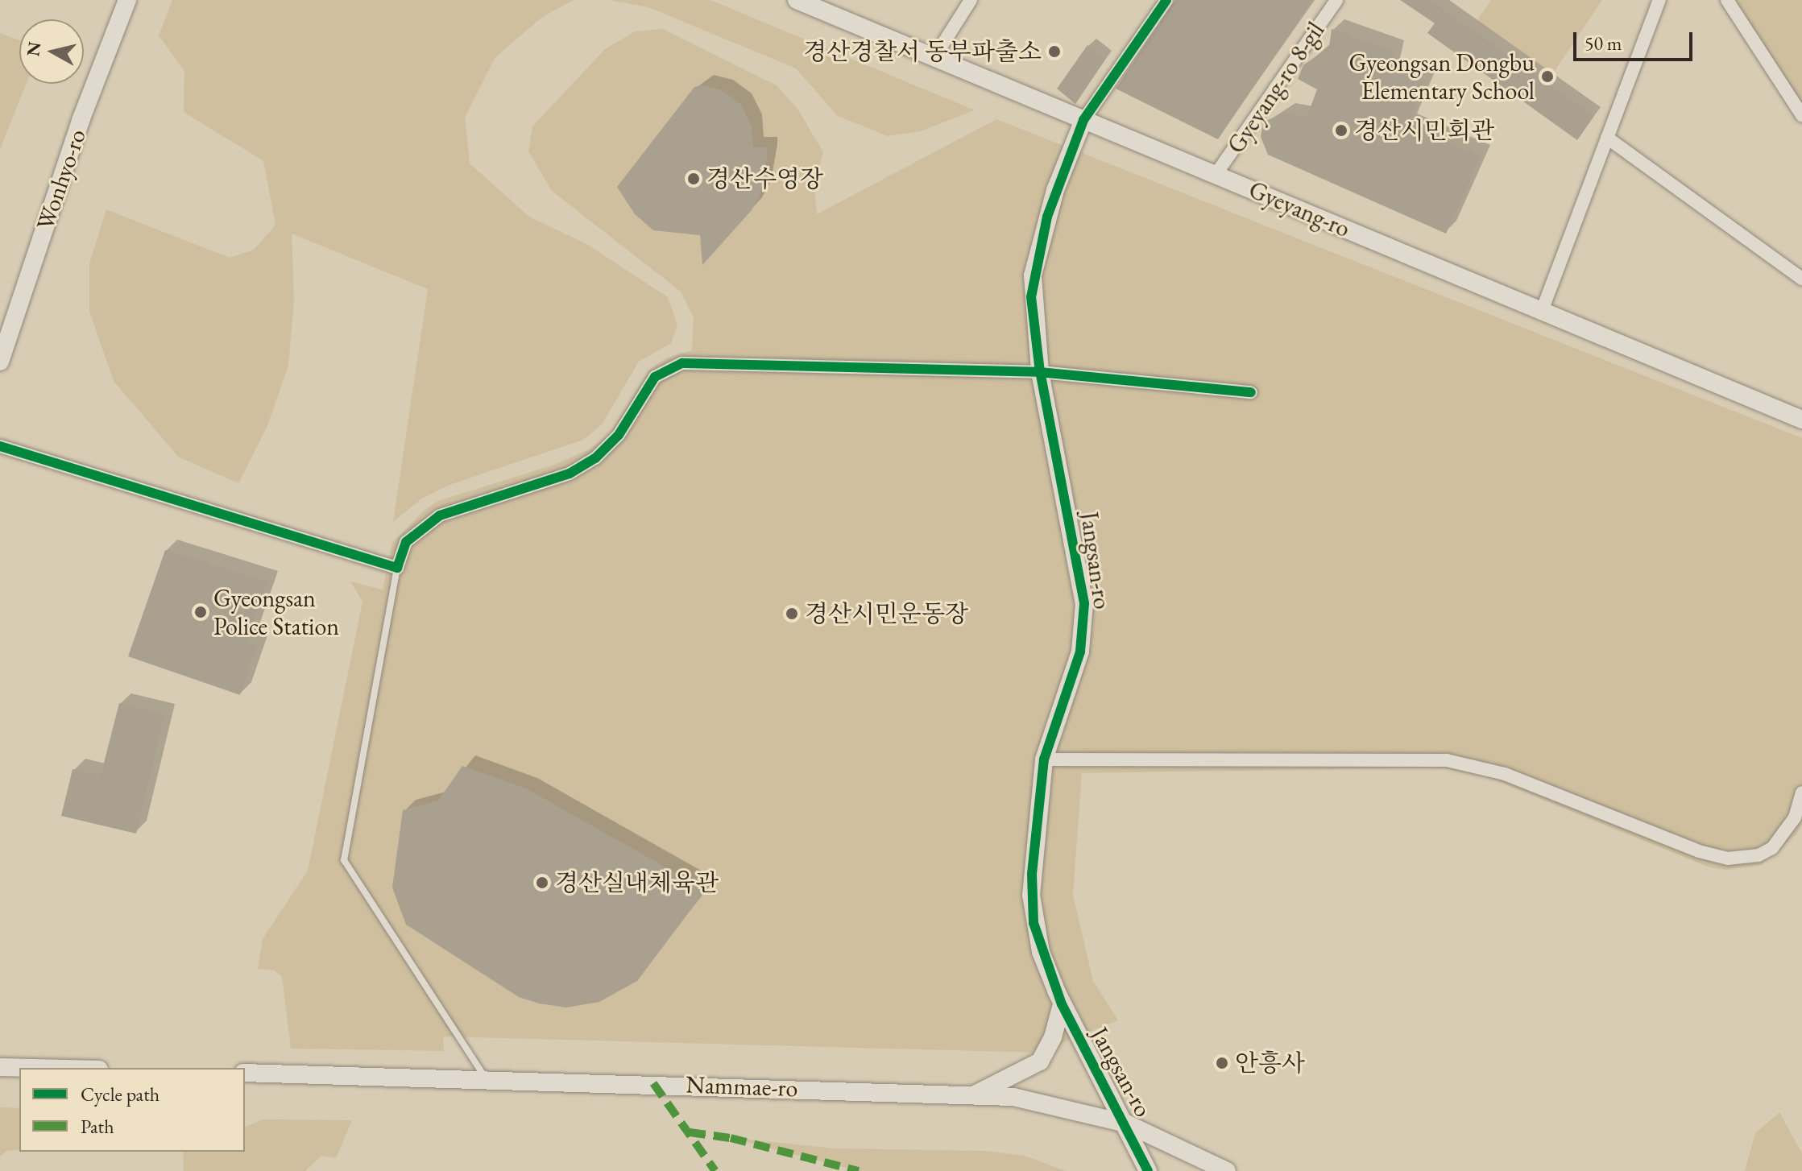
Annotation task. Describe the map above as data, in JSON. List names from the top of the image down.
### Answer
{
  "streets": {
    "street": [
      "Gyeyang-ro 8-gil",
      "Wonhyo-ro",
      "Gyeyang-ro",
      "Jangsan-ro",
      "Nammae-ro"
    ]
  },
  "crossings": [
    ["Gyeyang-ro 8-gil", "Gyeyang-ro"],
    ["Gyeyang-ro", "Jangsan-ro"],
    ["Jangsan-ro", "Nammae-ro"]
  ],
  "places": [
    "경산경찰서 동부파출소",
    "Gyeongsan Dongbu Elementary School",
    "경산시민회관",
    "경산수영장",
    "Gyeongsan Police Station",
    "경산시민운동장",
    "경산실내체육관",
    "안흥사"
  ],
  "legend": ["Cycle path", "Path"],
  "scale_bar": "50 m",
  "north": "left"
}
